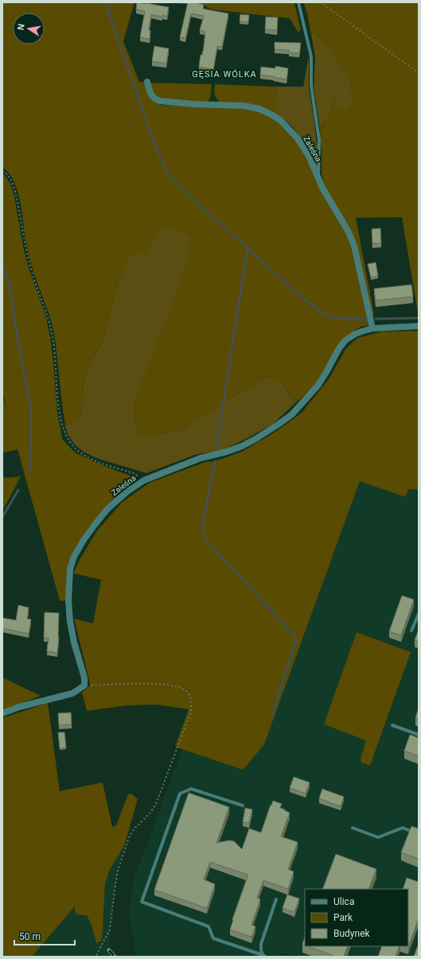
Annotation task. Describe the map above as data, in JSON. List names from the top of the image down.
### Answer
{
  "streets": {
    "street": ["Zaleśna"]
  },
  "districts": ["GĘSIA WÓLKA"],
  "legend": ["Ulica", "Park", "Budynek"],
  "scale_bar": "50 m",
  "north": "left"
}
